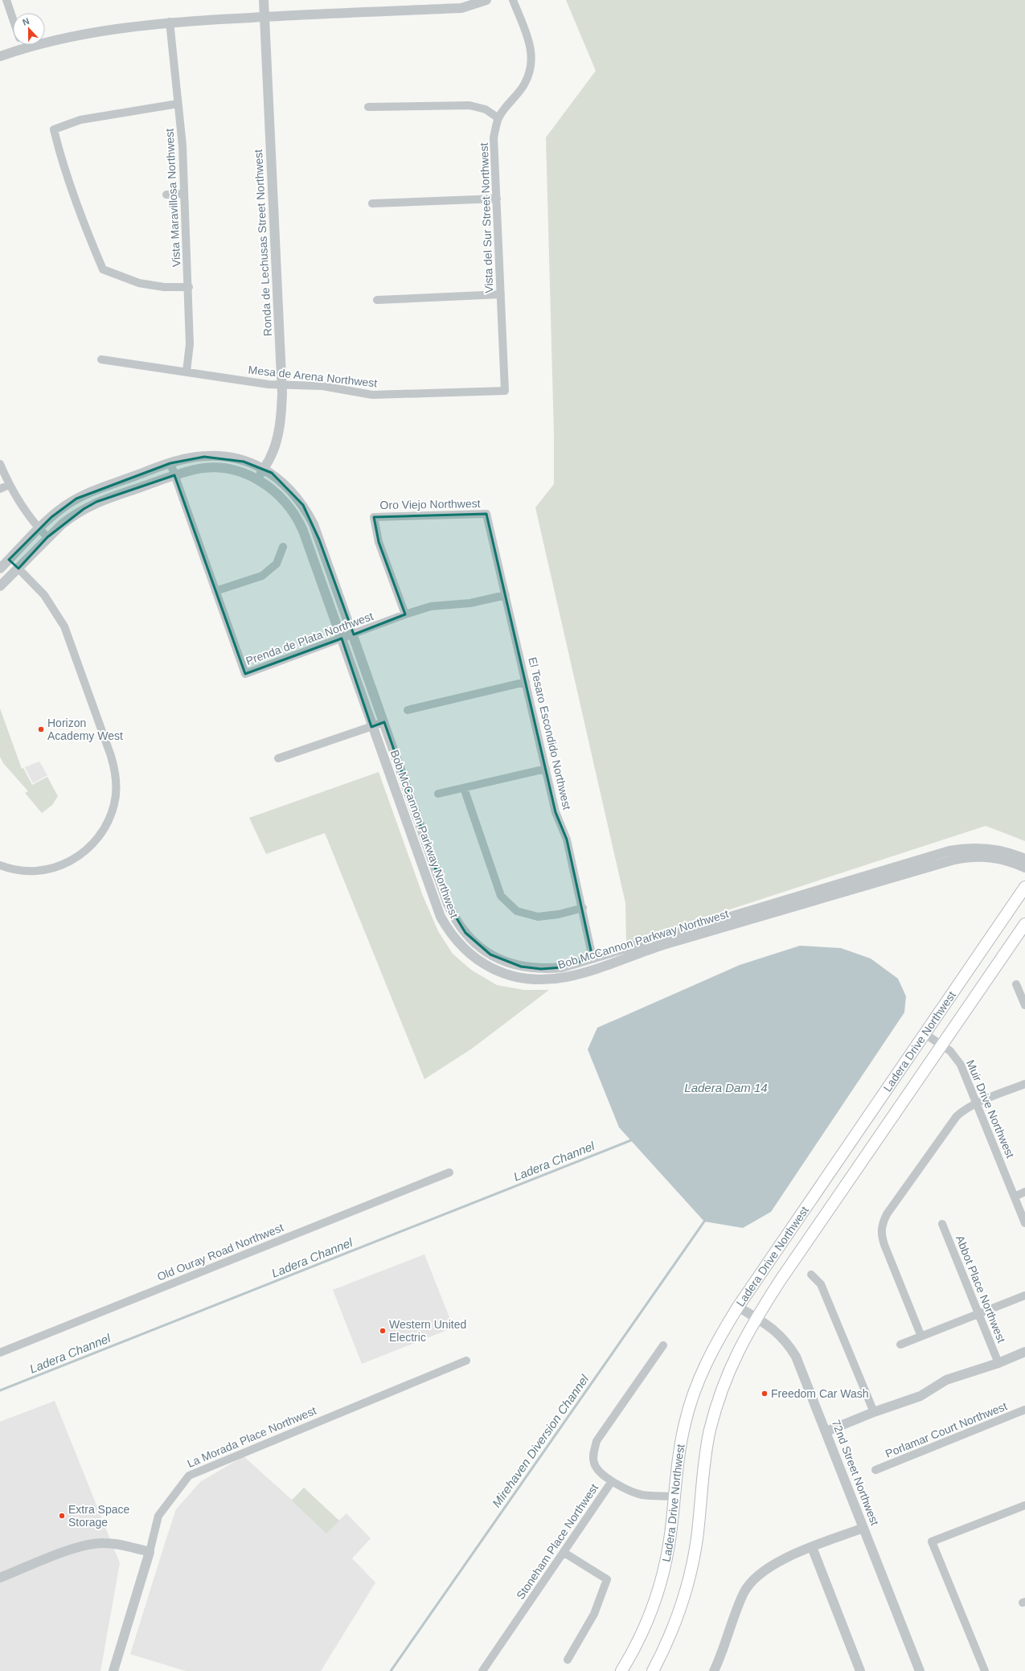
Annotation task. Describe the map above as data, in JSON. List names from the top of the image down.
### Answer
{
  "streets": {
    "main road": ["Ladera Drive Northwest"],
    "street": [
      "Vista Maravillosa Northwest",
      "Vista del Sur Street Northwest",
      "Ronda de Lechusas Street Northwest",
      "Mesa de Arena Northwest",
      "Oro Viejo Northwest",
      "Prenda de Plata Northwest",
      "El Tesaro Escondido Northwest",
      "Bob McCannon Parkway Northwest",
      "Muir Drive Northwest",
      "Old Ouray Road Northwest",
      "Abbot Place Northwest",
      "Porlamar Court Northwest",
      "La Morada Place Northwest",
      "72nd Street Northwest",
      "Stoneham Place Northwest"
    ]
  },
  "crossings": [
    ["Vista Maravillosa Northwest", "Mesa de Arena Northwest"],
    ["Vista del Sur Street Northwest", "Mesa de Arena Northwest"],
    ["Ronda de Lechusas Street Northwest", "Mesa de Arena Northwest"],
    ["Ronda de Lechusas Street Northwest", "Bob McCannon Parkway Northwest"],
    ["Oro Viejo Northwest", "Prenda de Plata Northwest"],
    ["Oro Viejo Northwest", "El Tesaro Escondido Northwest"],
    ["Prenda de Plata Northwest", "El Tesaro Escondido Northwest"],
    ["Prenda de Plata Northwest", "Bob McCannon Parkway Northwest"],
    ["El Tesaro Escondido Northwest", "Bob McCannon Parkway Northwest"],
    ["Ladera Drive Northwest", "Muir Drive Northwest"],
    ["Ladera Drive Northwest", "72nd Street Northwest"]
  ],
  "water": ["Ladera Dam 14", "Ladera Channel", "Mirehaven Diversion Channel"],
  "places": [
    "Horizon Academy West",
    "Western United Electric",
    "Freedom Car Wash",
    "Extra Space Storage"
  ],
  "north": "top"
}
